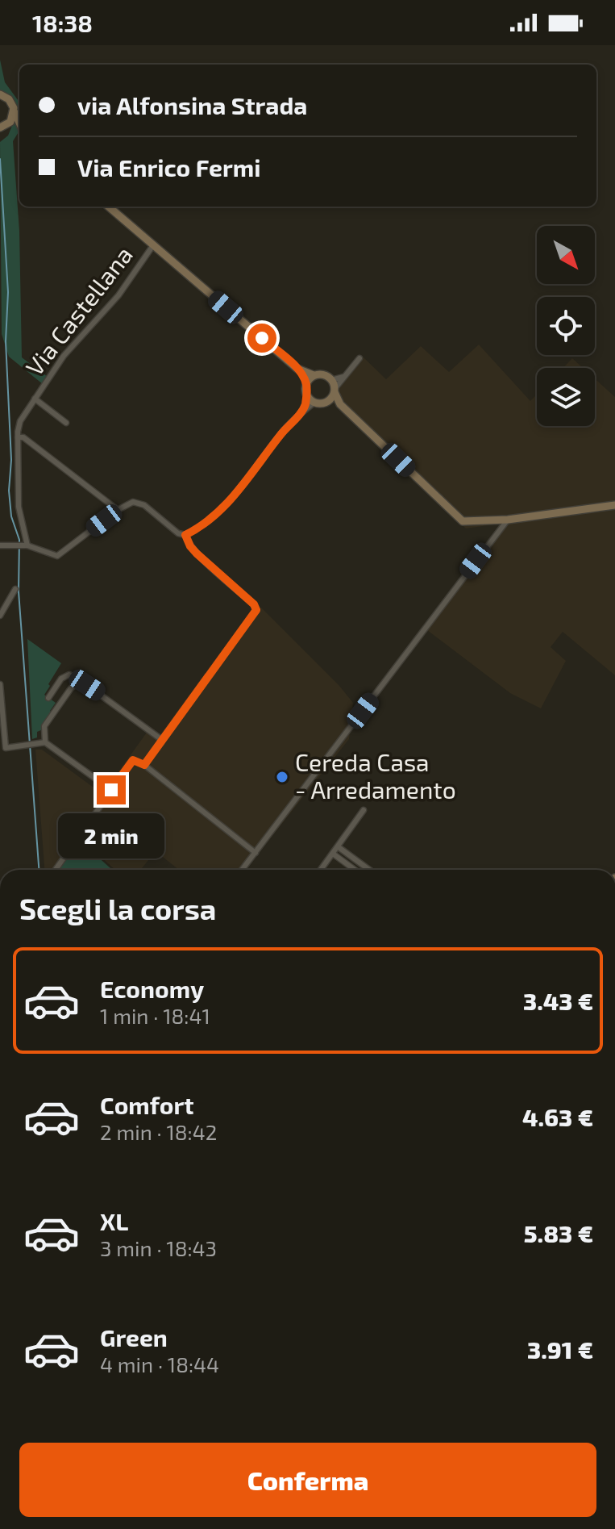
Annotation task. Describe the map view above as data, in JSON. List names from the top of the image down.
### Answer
{
  "streets": {
    "street": ["Via Castellana"]
  },
  "places": ["Cereda Casa - Arredamento"],
  "north": "bottom right",
  "page": {
    "status": "18:38",
    "banner": ["via Alfonsina Strada", "Via Enrico Fermi"],
    "bubble": "2 min",
    "heading": "Scegli la corsa",
    "list": [
      {
        "name": "Economy",
        "note": "1 min · 18:41",
        "value": "3.43 €"
      },
      {
        "name": "Comfort",
        "note": "2 min · 18:42",
        "value": "4.63 €"
      },
      {
        "name": "XL",
        "note": "3 min · 18:43",
        "value": "5.83 €"
      },
      {
        "name": "Green",
        "note": "4 min · 18:44",
        "value": "3.91 €"
      }
    ],
    "buttons": "Conferma"
  }
}
